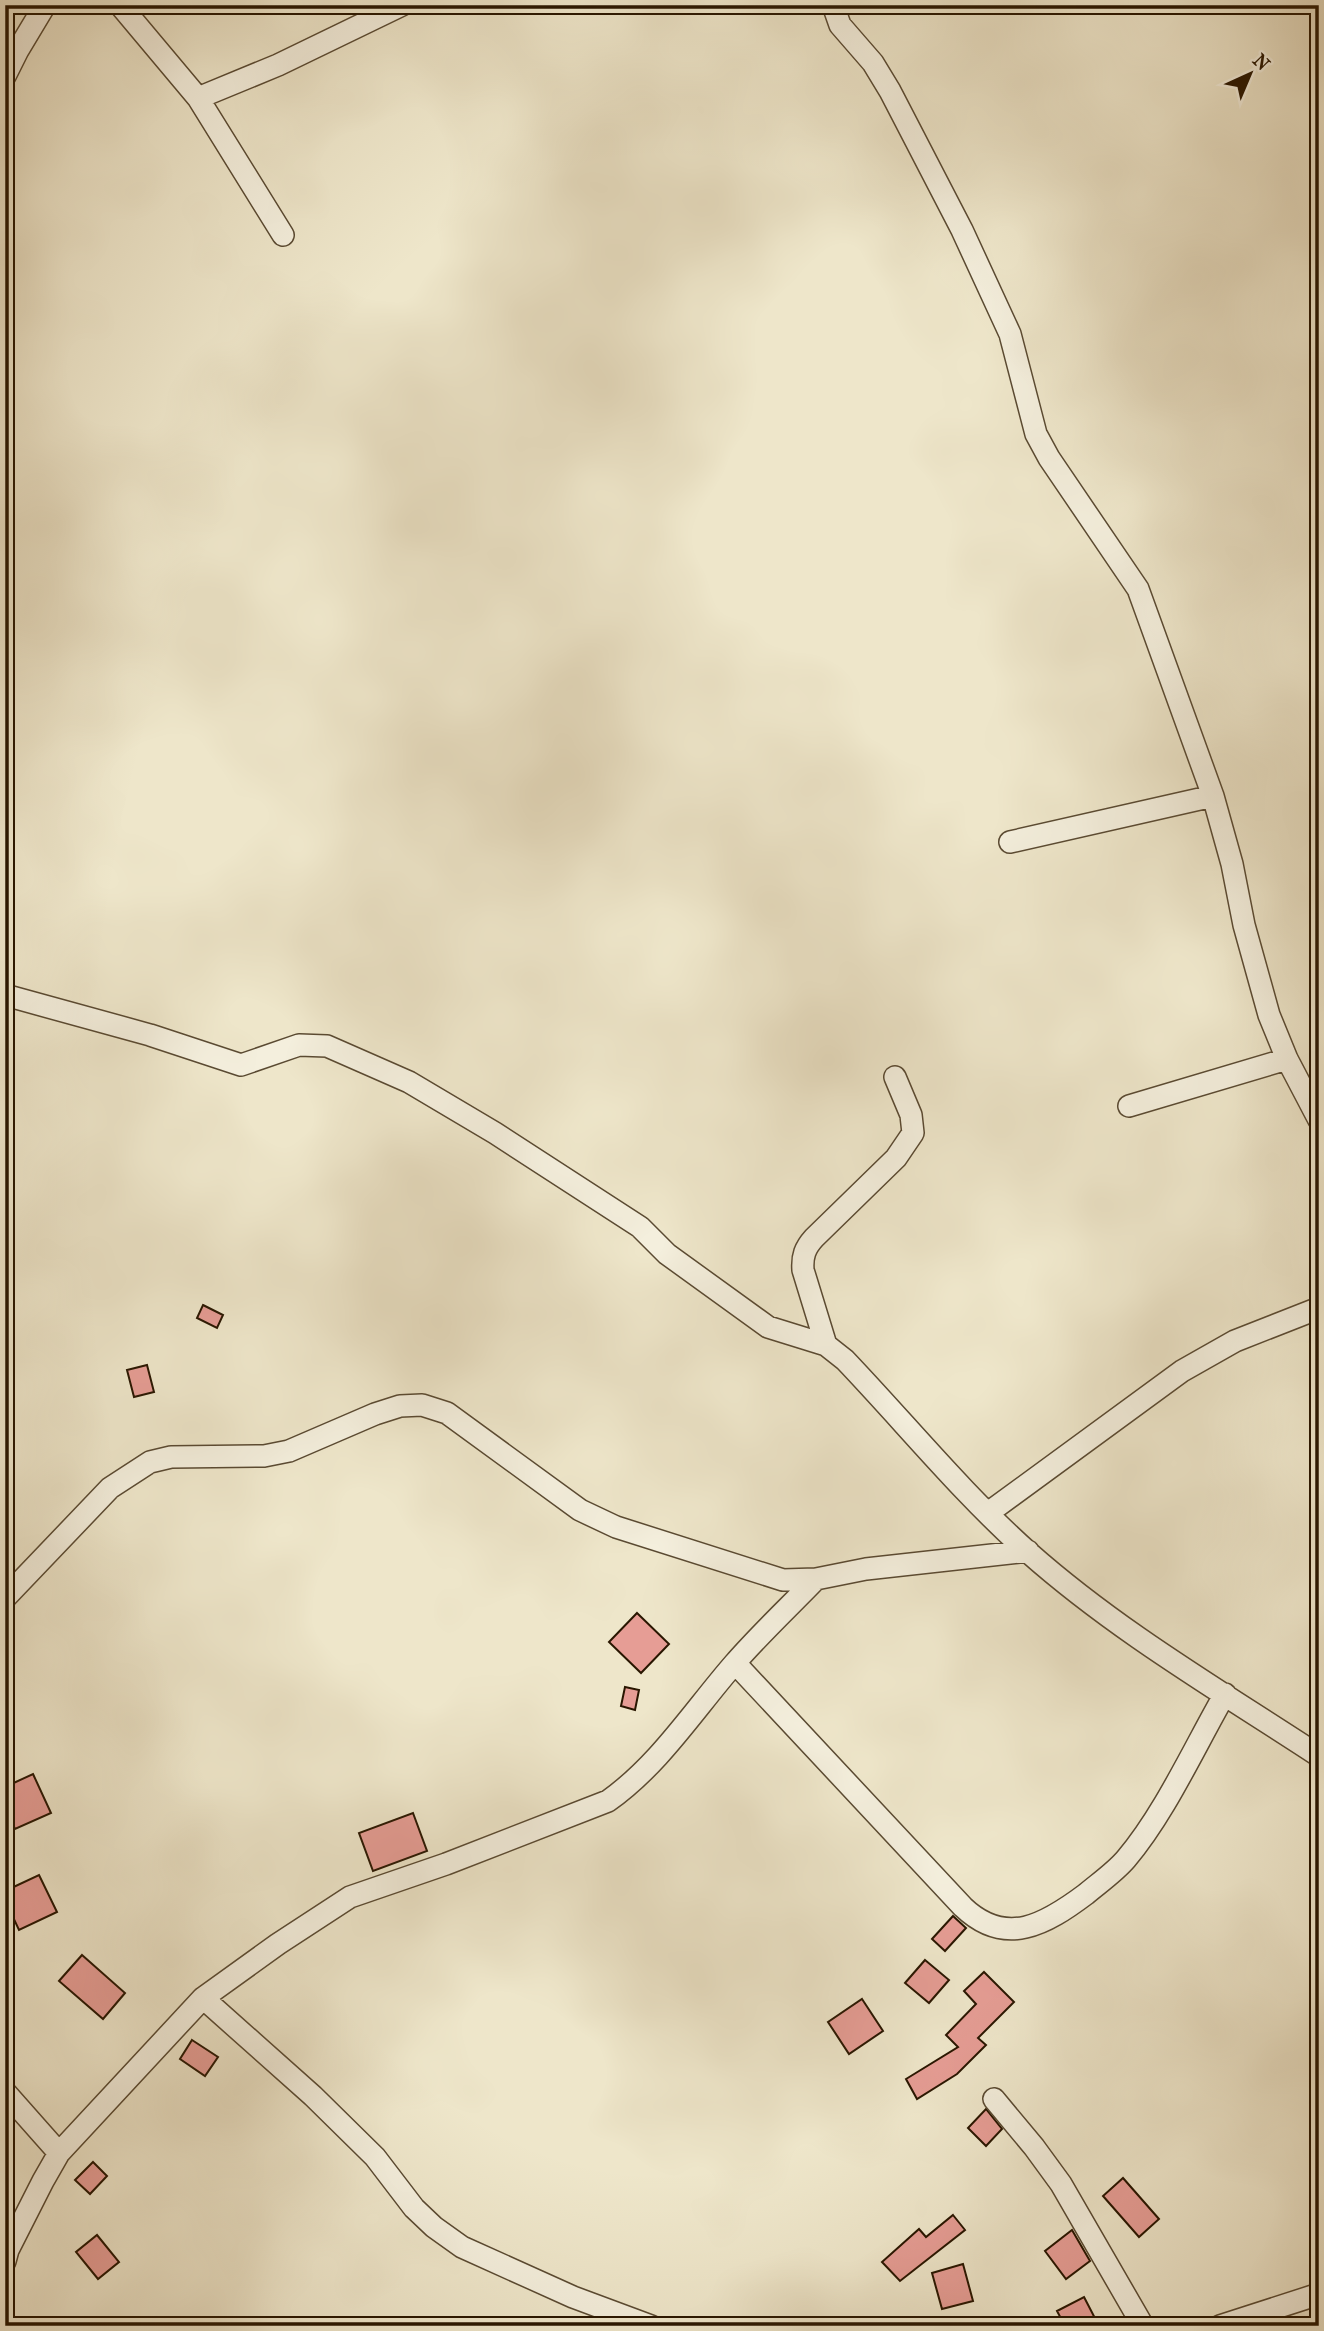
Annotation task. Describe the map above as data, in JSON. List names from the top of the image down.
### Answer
{
  "north": "top right"
}
